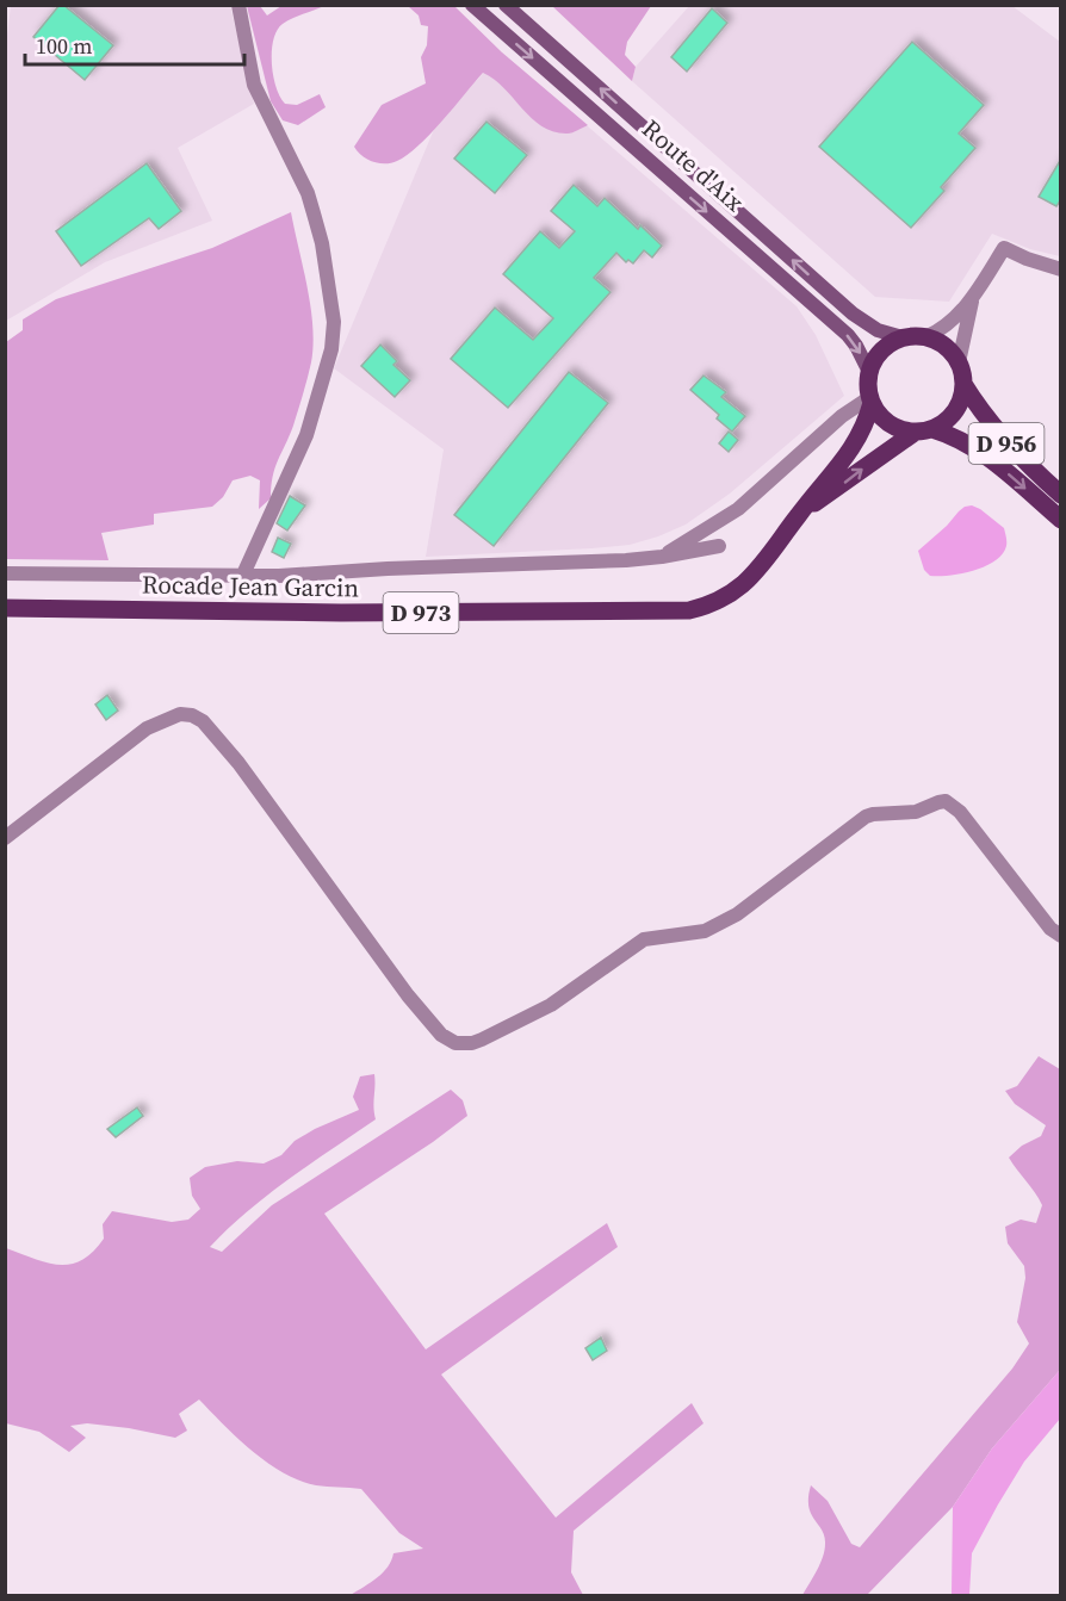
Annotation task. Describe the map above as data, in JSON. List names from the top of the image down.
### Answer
{
  "streets": {
    "main road": [
      "Route d'Aix",
      "D 956",
      "Rocade Jean Garcin",
      "D 973"
    ]
  },
  "crossings": [
    ["Route d'Aix", "D 956"],
    ["Route d'Aix", "Rocade Jean Garcin"],
    ["D 956", "Rocade Jean Garcin"]
  ],
  "scale_bar": "100 m"
}
